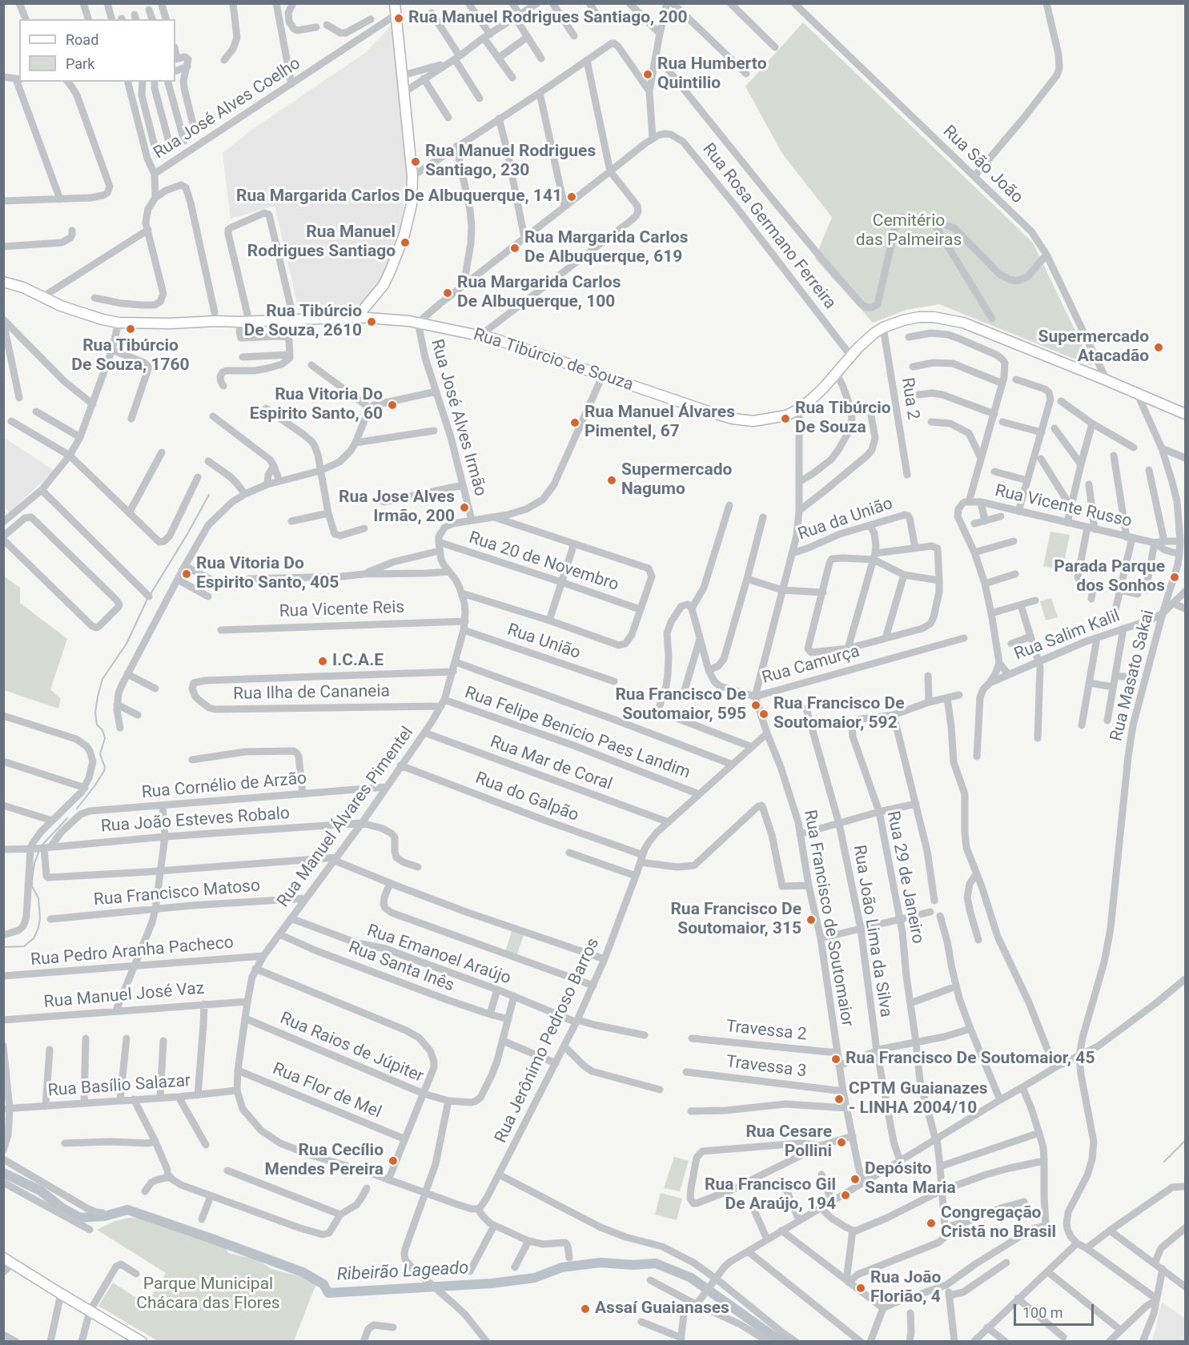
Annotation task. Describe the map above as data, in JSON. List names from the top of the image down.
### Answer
{
  "streets": {
    "main road": ["Rua Tibúrcio de Souza"],
    "street": [
      "Rua José Alves Coelho",
      "Rua São João",
      "Rua Rosa Germano Ferreira",
      "Rua 2",
      "Rua José Alves Irmão",
      "Rua Vicente Russo",
      "Rua da União",
      "Rua 20 de Novembro",
      "Rua Vicente Reis",
      "Rua Salim Kalil",
      "Rua União",
      "Rua Camurça",
      "Rua Masato Sakai",
      "Rua Ilha de Cananeia",
      "Rua Felipe Benício Paes Landim",
      "Rua Mar de Coral",
      "Rua Cornélio de Arzão",
      "Rua do Galpão",
      "Rua Manuel Álvares Pimentel",
      "Rua João Esteves Robalo",
      "Rua 29 de Janeiro",
      "Rua Francisco Matoso",
      "Rua Francisco de Soutomaior",
      "Rua João Lima da Silva",
      "Rua Pedro Aranha Pacheco",
      "Rua Emanoel Araújo",
      "Rua Santa Inês",
      "Rua Manuel José Vaz",
      "Travessa 2",
      "Rua Jerônimo Pedroso Barros",
      "Rua Raios de Júpiter",
      "Travessa 3",
      "Rua Basílio Salazar",
      "Rua Flor de Mel"
    ]
  },
  "crossings": [
    ["Rua São João", "Rua Tibúrcio de Souza"],
    ["Rua Rosa Germano Ferreira", "Rua Tibúrcio de Souza"],
    ["Rua Tibúrcio de Souza", "Rua 2"],
    ["Rua Tibúrcio de Souza", "Rua José Alves Irmão"],
    ["Rua Tibúrcio de Souza", "Rua Masato Sakai"],
    ["Rua Vicente Russo", "Rua Masato Sakai"],
    ["Rua 20 de Novembro", "Rua Manuel Álvares Pimentel"],
    ["Rua Vicente Reis", "Rua Manuel Álvares Pimentel"],
    ["Rua Salim Kalil", "Rua Masato Sakai"],
    ["Rua União", "Rua Manuel Álvares Pimentel"],
    ["Rua Camurça", "Rua Francisco de Soutomaior"],
    ["Rua Ilha de Cananeia", "Rua Felipe Benício Paes Landim"],
    ["Rua Ilha de Cananeia", "Rua Manuel Álvares Pimentel"],
    ["Rua Felipe Benício Paes Landim", "Rua Manuel Álvares Pimentel"],
    ["Rua Felipe Benício Paes Landim", "Rua Jerônimo Pedroso Barros"],
    ["Rua Mar de Coral", "Rua Manuel Álvares Pimentel"],
    ["Rua Mar de Coral", "Rua Jerônimo Pedroso Barros"],
    ["Rua Cornélio de Arzão", "Rua Manuel Álvares Pimentel"],
    ["Rua do Galpão", "Rua Manuel Álvares Pimentel"],
    ["Rua do Galpão", "Rua Francisco de Soutomaior"],
    ["Rua do Galpão", "Rua Jerônimo Pedroso Barros"],
    ["Rua Manuel Álvares Pimentel", "Rua João Esteves Robalo"],
    ["Rua Manuel Álvares Pimentel", "Rua Francisco Matoso"],
    ["Rua Manuel Álvares Pimentel", "Rua Pedro Aranha Pacheco"],
    ["Rua Manuel Álvares Pimentel", "Rua Emanoel Araújo"],
    ["Rua Manuel Álvares Pimentel", "Rua Santa Inês"],
    ["Rua Manuel Álvares Pimentel", "Rua Manuel José Vaz"],
    ["Rua Manuel Álvares Pimentel", "Rua Jerônimo Pedroso Barros"],
    ["Rua Manuel Álvares Pimentel", "Rua Raios de Júpiter"],
    ["Rua Manuel Álvares Pimentel", "Rua Basílio Salazar"],
    ["Rua Manuel Álvares Pimentel", "Rua Flor de Mel"],
    ["Rua Francisco de Soutomaior", "Travessa 2"],
    ["Rua Francisco de Soutomaior", "Rua Jerônimo Pedroso Barros"],
    ["Rua Francisco de Soutomaior", "Travessa 3"],
    ["Rua Emanoel Araújo", "Rua Jerônimo Pedroso Barros"],
    ["Rua Emanoel Araújo", "Rua Raios de Júpiter"],
    ["Rua Santa Inês", "Rua Raios de Júpiter"]
  ],
  "water": ["Ribeirão Lageado"],
  "parks": ["Cemitério das Palmeiras", "Parque Municipal Chácara das Flores"],
  "places": [
    "Rua Manuel Rodrigues Santiago, 200",
    "Rua Humberto Quintilio",
    "Rua Manuel Rodrigues Santiago, 230",
    "Rua Margarida Carlos De Albuquerque, 141",
    "Rua Manuel Rodrigues Santiago",
    "Rua Margarida Carlos De Albuquerque, 619",
    "Rua Margarida Carlos De Albuquerque, 100",
    "Rua Tibúrcio De Souza, 2610",
    "Rua Tibúrcio De Souza, 1760",
    "Supermercado Atacadão",
    "Rua Vitoria Do Espirito Santo, 60",
    "Rua Tibúrcio De Souza",
    "Rua Manuel Álvares Pimentel, 67",
    "Supermercado Nagumo",
    "Rua Jose Alves Irmão, 200",
    "Rua Vitoria Do Espirito Santo, 405",
    "Parada Parque dos Sonhos",
    "I.C.A.E",
    "Rua Francisco De Soutomaior, 595",
    "Rua Francisco De Soutomaior, 592",
    "Rua Francisco De Soutomaior, 315",
    "Rua Francisco De Soutomaior, 45",
    "CPTM Guaianazes - LINHA 2004/10",
    "Rua Cesare Pollini",
    "Rua Cecílio Mendes Pereira",
    "Depósito Santa Maria",
    "Rua Francisco Gil De Araújo, 194",
    "Congregação Cristã no Brasil",
    "Rua João Florião, 4",
    "Assaí Guaianases"
  ],
  "legend": ["Road", "Park"],
  "scale_bar": "100 m"
}
